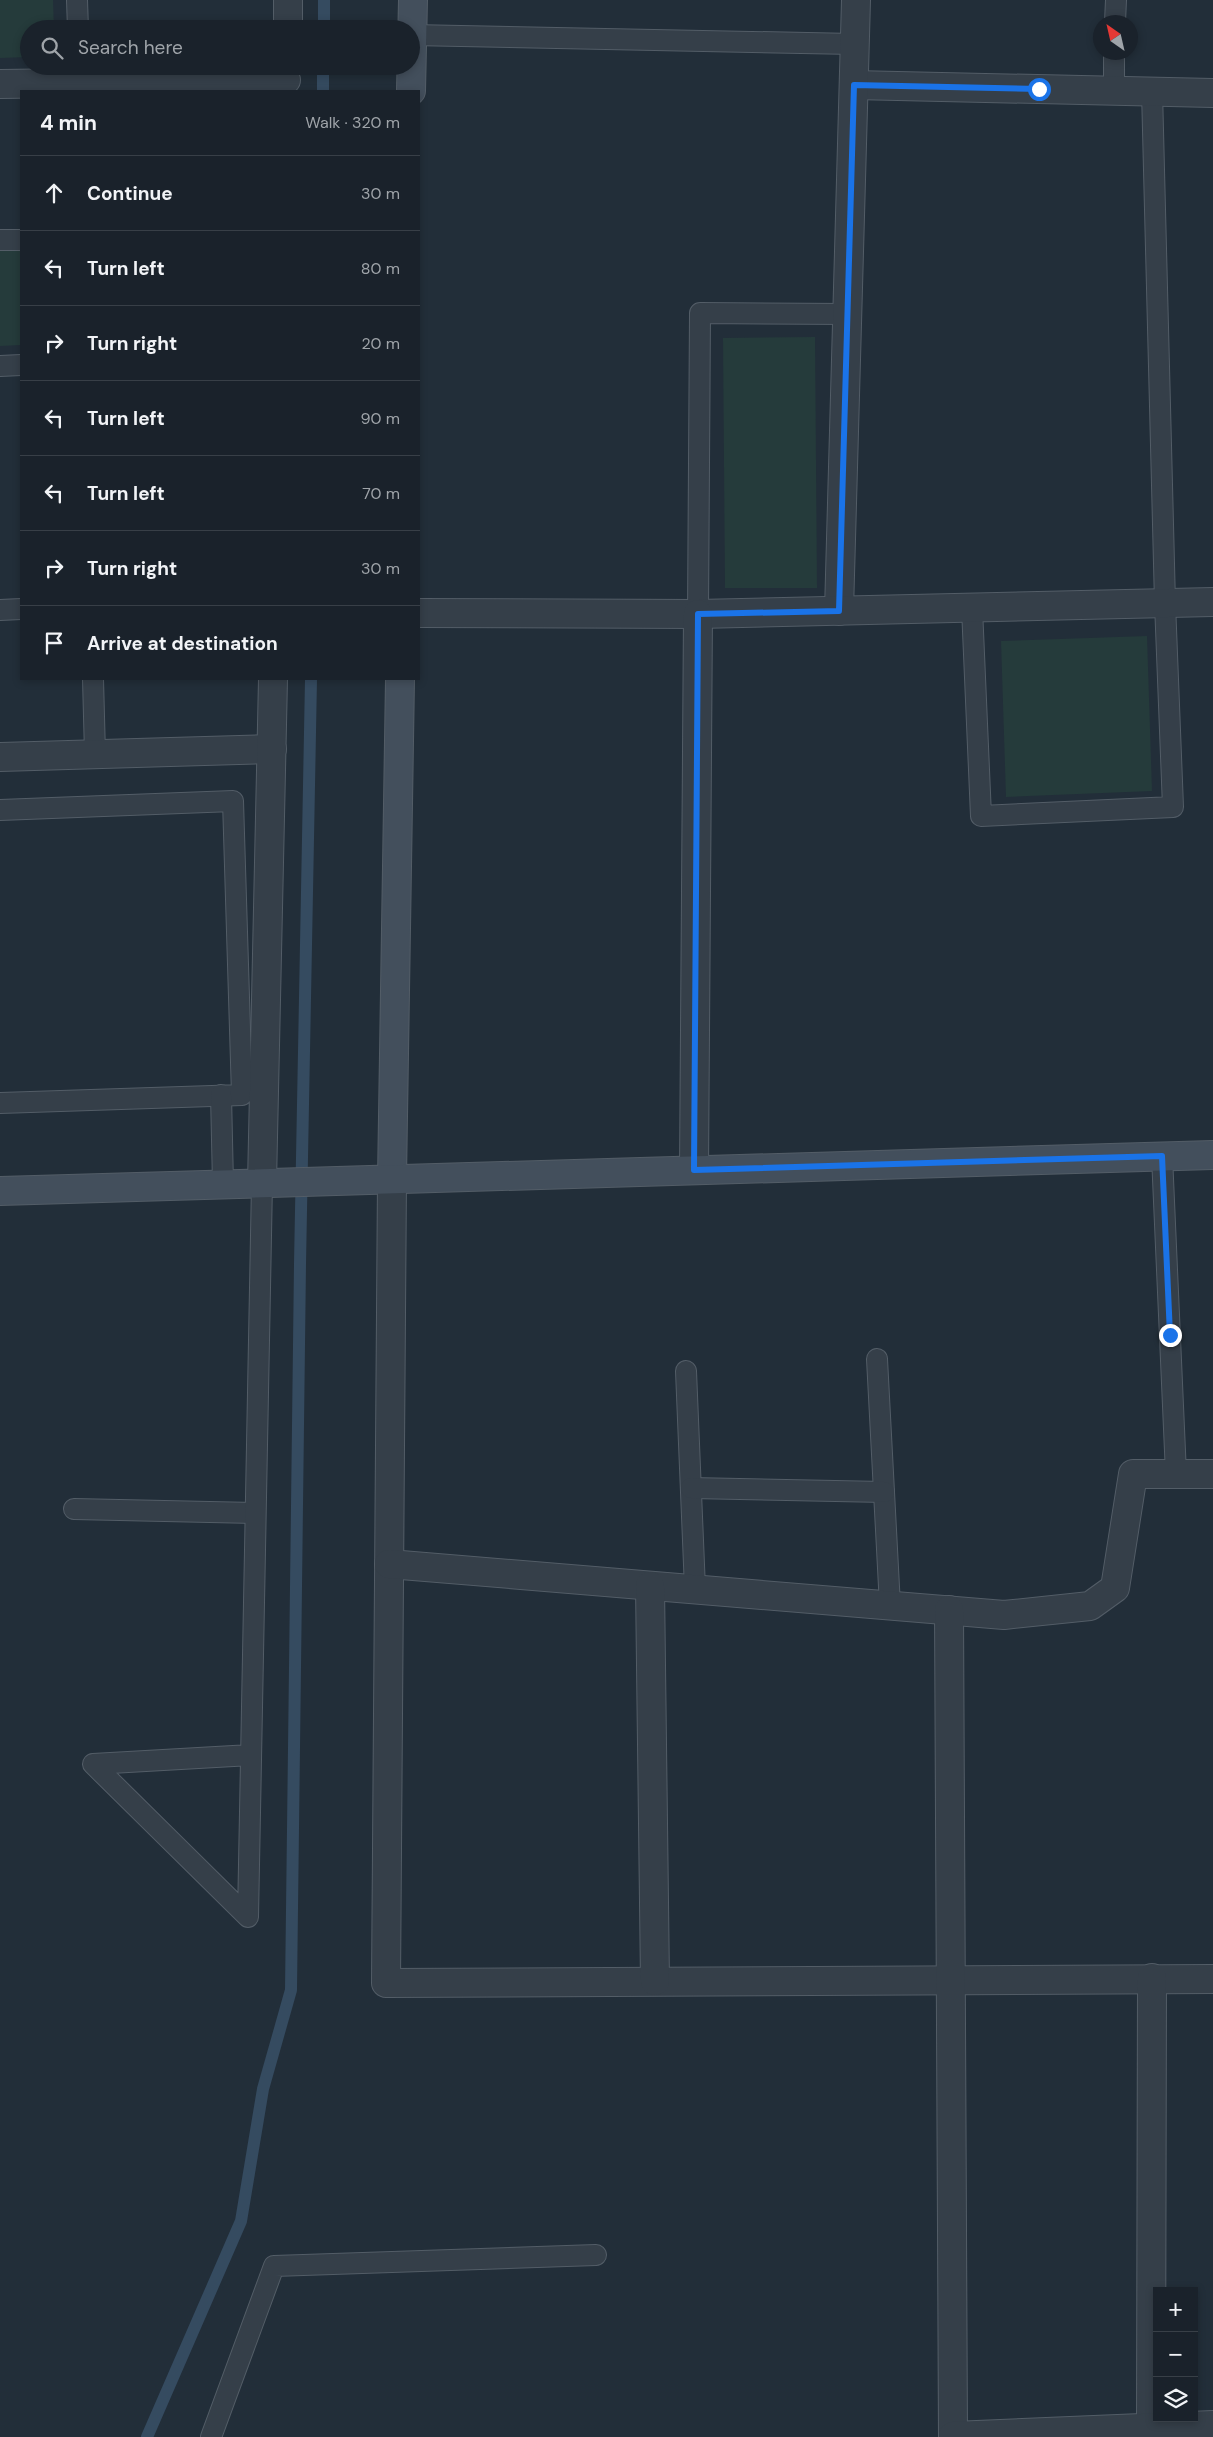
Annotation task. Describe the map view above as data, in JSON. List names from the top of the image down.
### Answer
{
  "north": "top left",
  "page": {
    "search": "Search here",
    "heading": ["4 min", "Walk · 320 m"],
    "list": [
      ["Continue", "30 m"],
      ["Turn left", "80 m"],
      ["Turn right", "20 m"],
      ["Turn left", "90 m"],
      ["Turn left", "70 m"],
      ["Turn right", "30 m"],
      "Arrive at destination"
    ],
    "map_buttons": ["+", "−"]
  }
}
